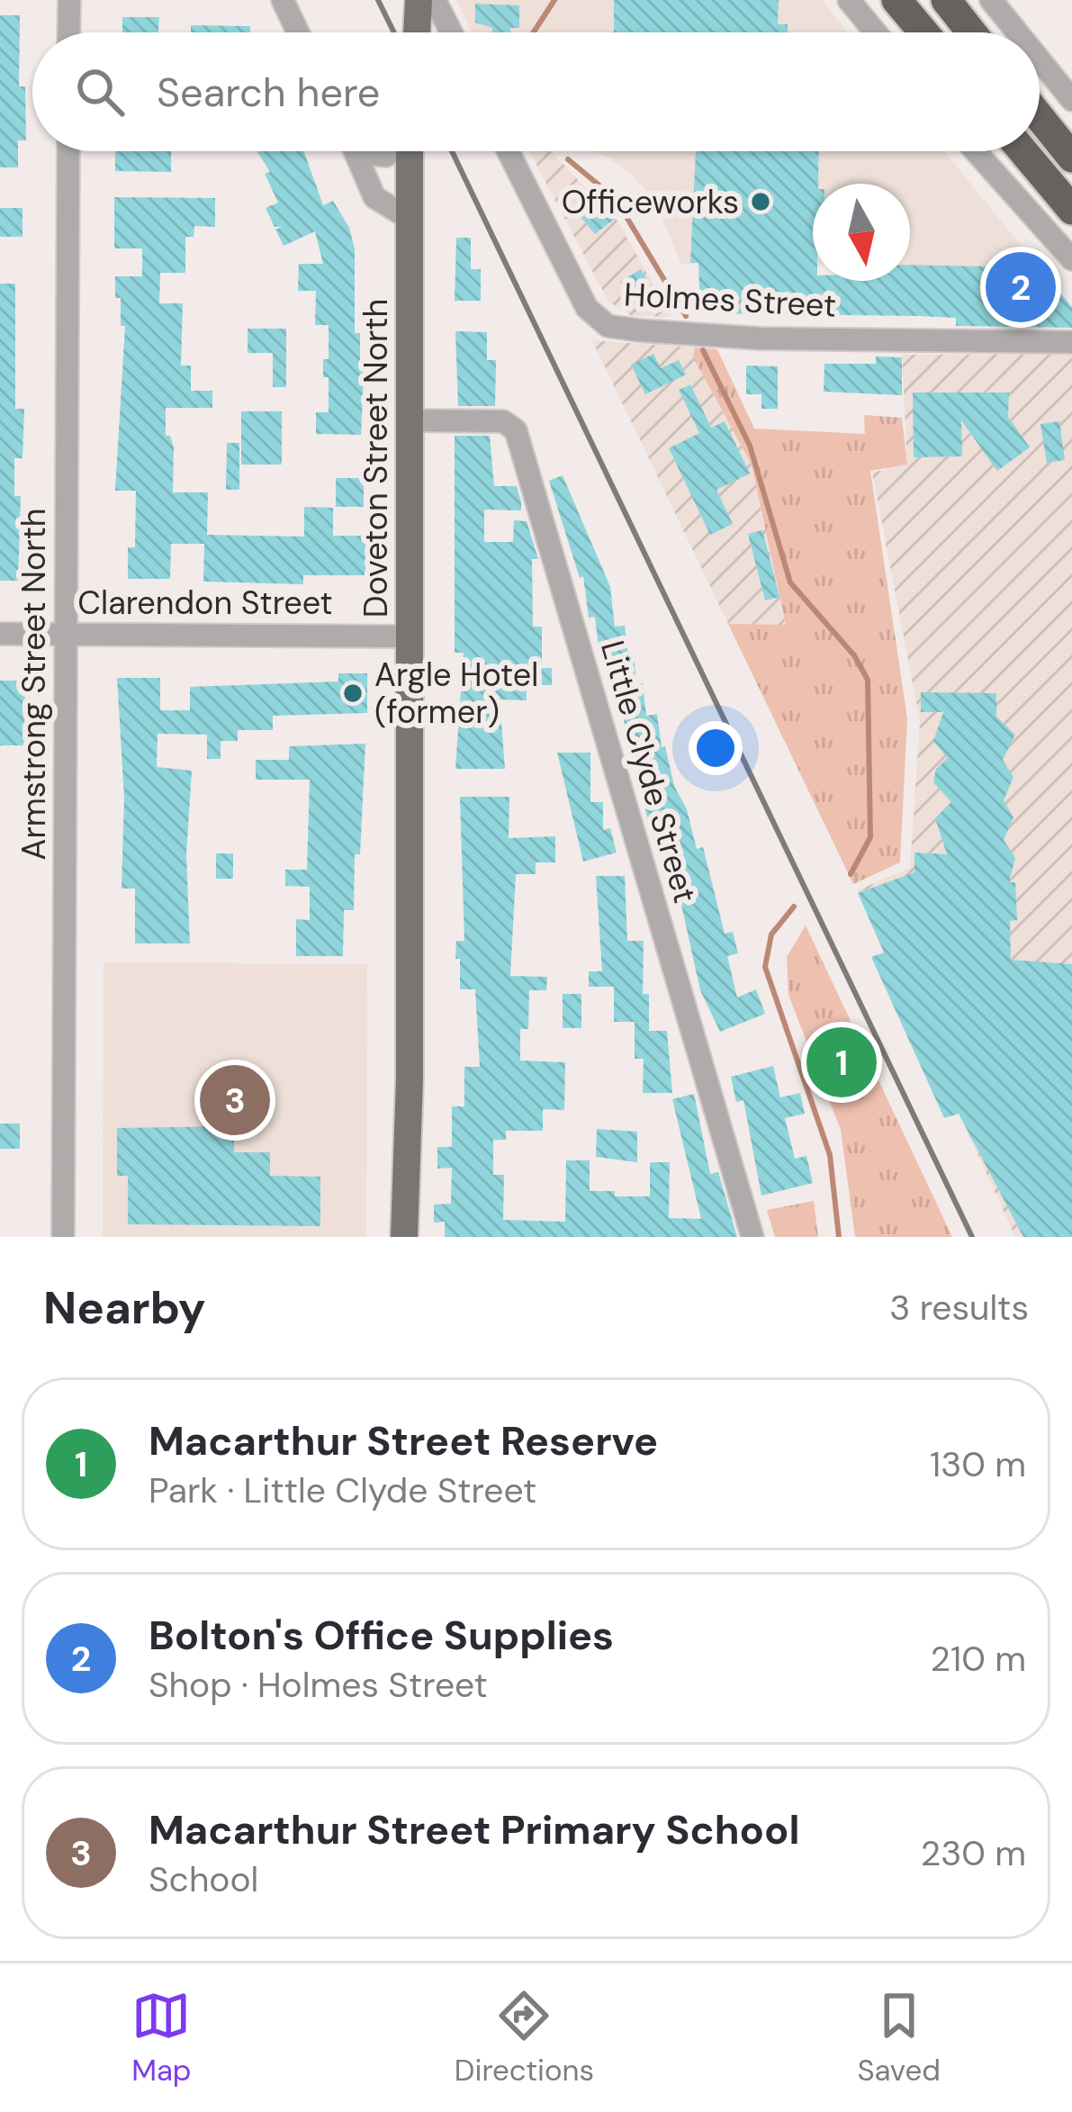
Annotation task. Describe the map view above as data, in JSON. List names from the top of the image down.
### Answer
{
  "streets": {
    "main road": ["Doveton Street North"],
    "street": [
      "Holmes Street",
      "Clarendon Street",
      "Armstrong Street North",
      "Little Clyde Street"
    ]
  },
  "crossings": [
    ["Doveton Street North", "Clarendon Street"],
    ["Doveton Street North", "Little Clyde Street"],
    ["Clarendon Street", "Armstrong Street North"]
  ],
  "places": ["Officeworks", "Argle Hotel (former)"],
  "north": "bottom",
  "page": {
    "search": "Search here",
    "pins": ["2", "1", "3"],
    "heading": ["Nearby", "3 results"],
    "list": [
      {
        "mark": "1",
        "name": "Macarthur Street Reserve",
        "note": "Park · Little Clyde Street",
        "value": "130 m"
      },
      {
        "mark": "2",
        "name": "Bolton's Office Supplies",
        "note": "Shop · Holmes Street",
        "value": "210 m"
      },
      {
        "mark": "3",
        "name": "Macarthur Street Primary School",
        "note": "School",
        "value": "230 m"
      }
    ],
    "nav": ["Map", "Directions", "Saved"]
  }
}
